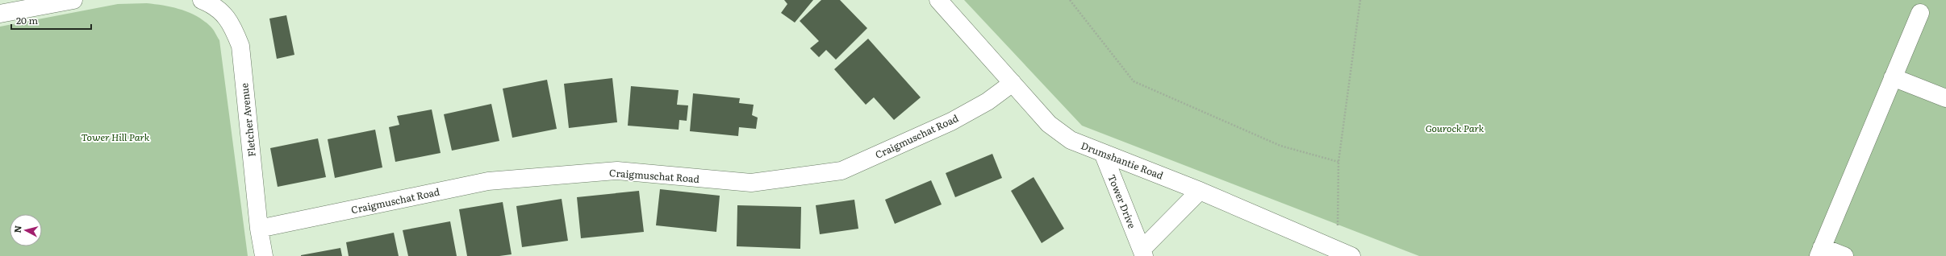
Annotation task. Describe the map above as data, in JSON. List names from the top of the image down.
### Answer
{
  "streets": {
    "street": [
      "Fletcher Avenue",
      "Craigmuschat Road",
      "Drumshantie Road",
      "Tower Drive"
    ]
  },
  "crossings": [
    ["Fletcher Avenue", "Craigmuschat Road"],
    ["Craigmuschat Road", "Drumshantie Road"],
    ["Drumshantie Road", "Tower Drive"]
  ],
  "parks": ["Gourock Park", "Tower Hill Park"],
  "scale_bar": "20 m",
  "north": "left"
}
